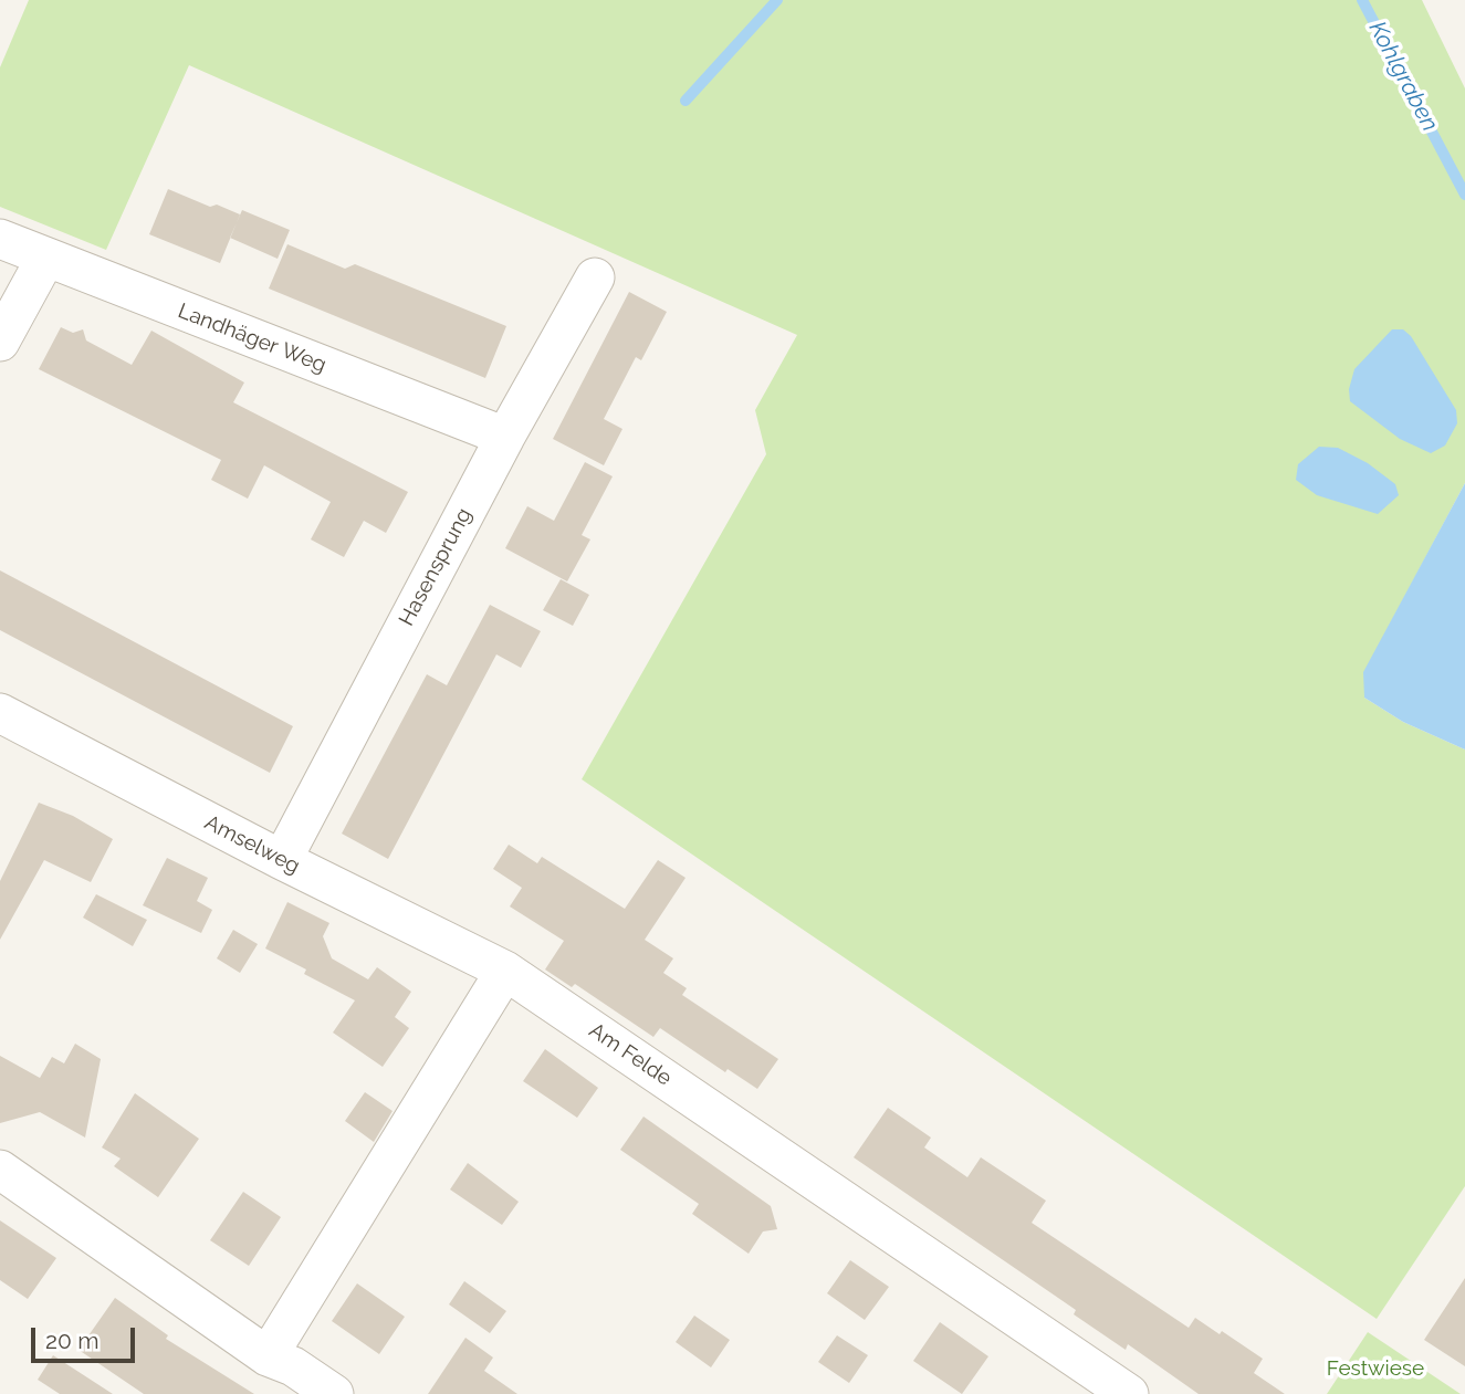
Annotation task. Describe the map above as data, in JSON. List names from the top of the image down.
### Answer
{
  "streets": {
    "street": [
      "Landhäger Weg",
      "Hasensprung",
      "Amselweg",
      "Am Felde"
    ]
  },
  "crossings": [
    ["Landhäger Weg", "Hasensprung"],
    ["Hasensprung", "Amselweg"],
    ["Amselweg", "Am Felde"]
  ],
  "water": ["Kohlgraben"],
  "parks": ["Festwiese"],
  "scale_bar": "20 m"
}
